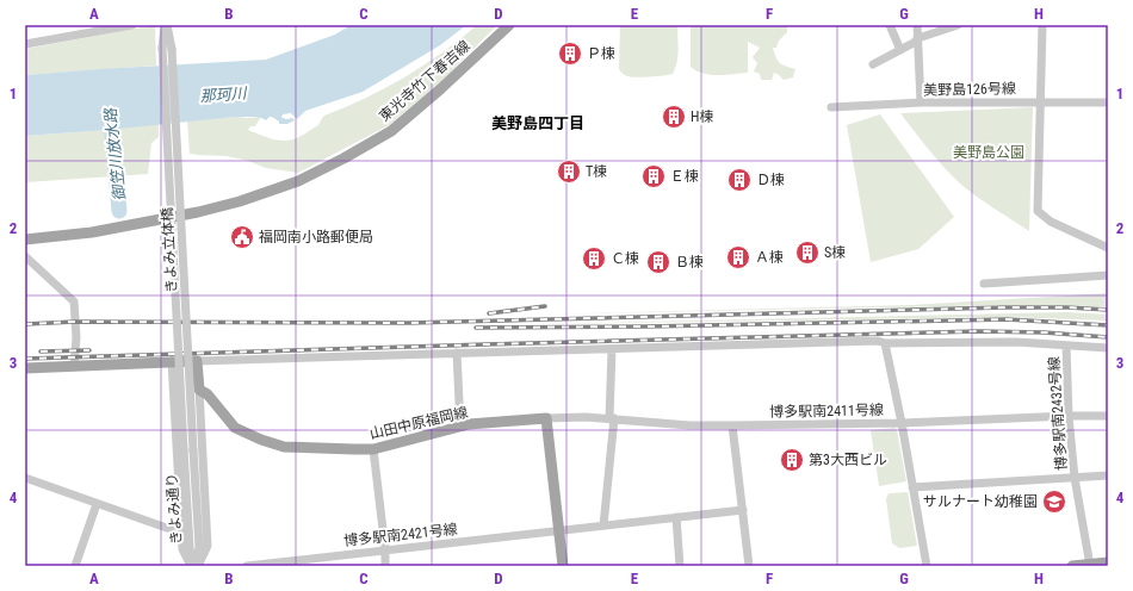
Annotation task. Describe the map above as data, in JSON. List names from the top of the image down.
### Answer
{
  "streets": {
    "main road": ["東光寺竹下春吉線", "山田中原福岡線"],
    "street": [
      "美野島126号線",
      "きよみ立体橋",
      "博多駅南2411号線",
      "博多駅南2432号線",
      "きよみ通り",
      "博多駅南2421号線"
    ]
  },
  "crossings": [
    ["きよみ立体橋", "きよみ通り"],
    ["博多駅南2411号線", "博多駅南2432号線"],
    ["博多駅南2411号線", "山田中原福岡線"]
  ],
  "districts": ["美野島四丁目"],
  "water": ["那珂川", "御笠川放水路"],
  "parks": ["美野島公園"],
  "places": {
    "building": [
      "Ｐ棟",
      "H棟",
      "T棟",
      "Ｅ棟",
      "Ｄ棟",
      "S棟",
      "Ａ棟",
      "Ｃ棟",
      "Ｂ棟",
      "第3大西ビル"
    ],
    "public building": ["福岡南小路郵便局"],
    "school or university": ["サルナート幼稚園"]
  },
  "grid": {
    "columns": [
      "A",
      "B",
      "C",
      "D",
      "E",
      "F",
      "G",
      "H"
    ],
    "rows": [
      "1",
      "2",
      "3",
      "4"
    ]
  }
}
